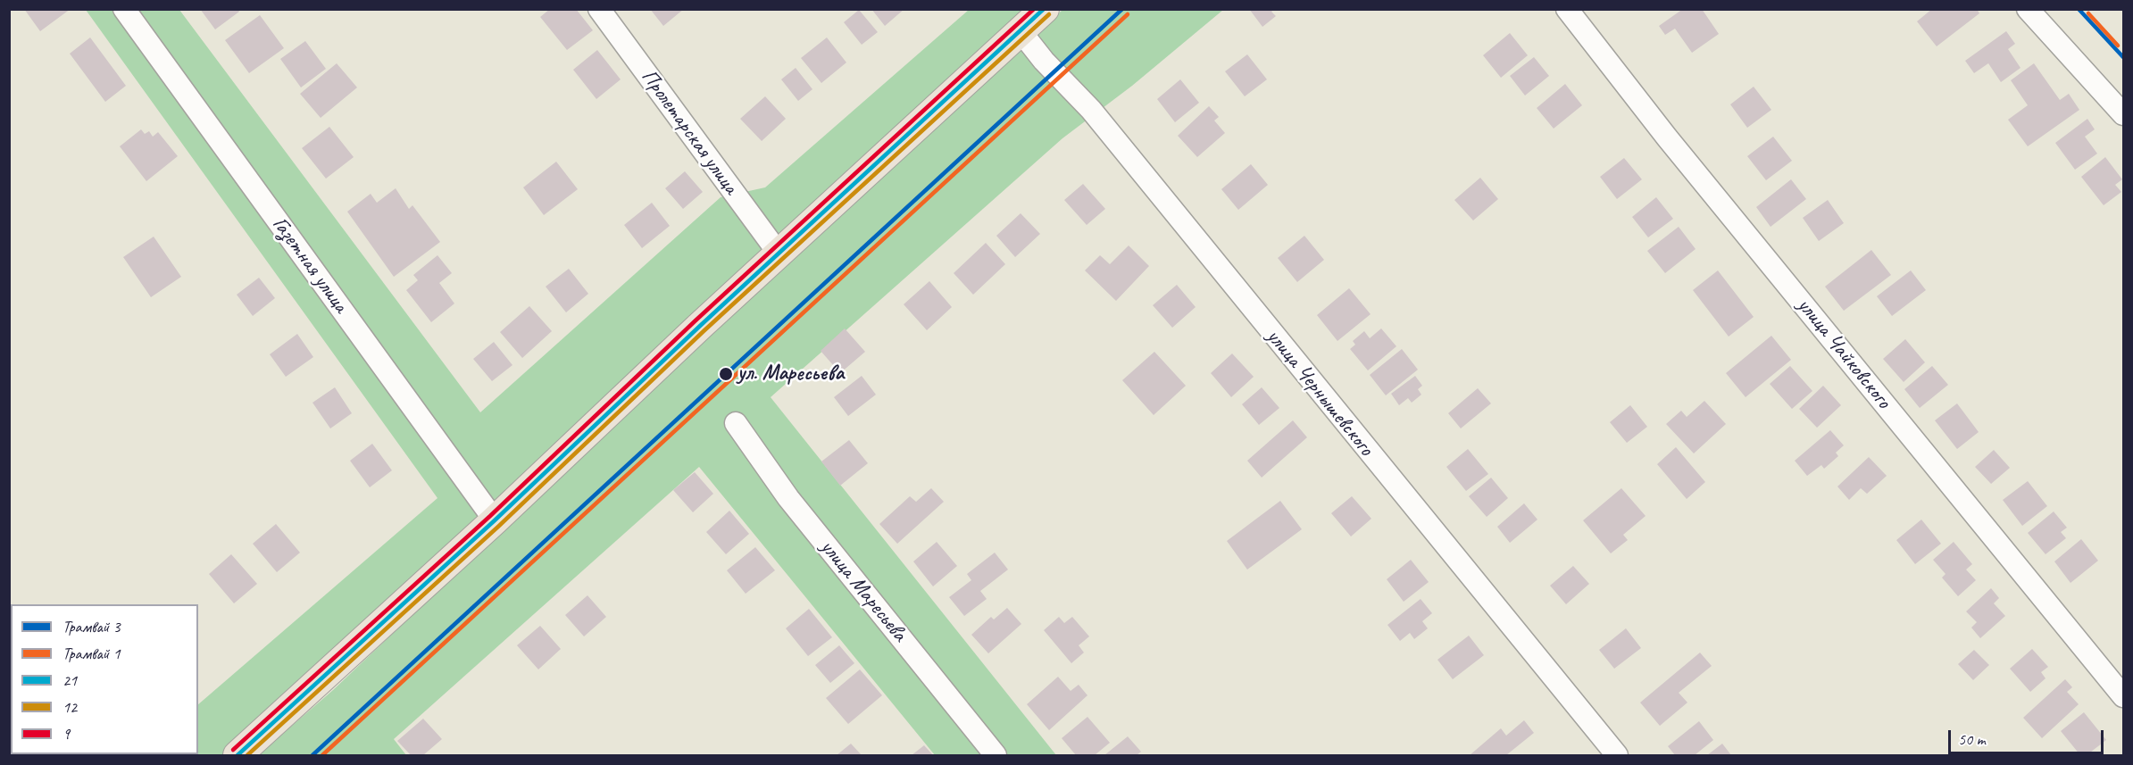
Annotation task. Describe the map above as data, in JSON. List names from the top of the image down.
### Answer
{
  "streets": {
    "street": [
      "Пролетарская улица",
      "Газетная улица",
      "улица Чайковского",
      "улица Чернышевского",
      "улица Маресьева"
    ]
  },
  "places": ["ул. Маресьева"],
  "lines": [
    "tram line 3",
    "transit line 21",
    "transit line 9",
    "tram line 1",
    "transit line 12"
  ],
  "legend": [
    "Трамвай 3",
    "Трамвай 1",
    "21",
    "12",
    "9"
  ],
  "scale_bar": "50 m"
}
